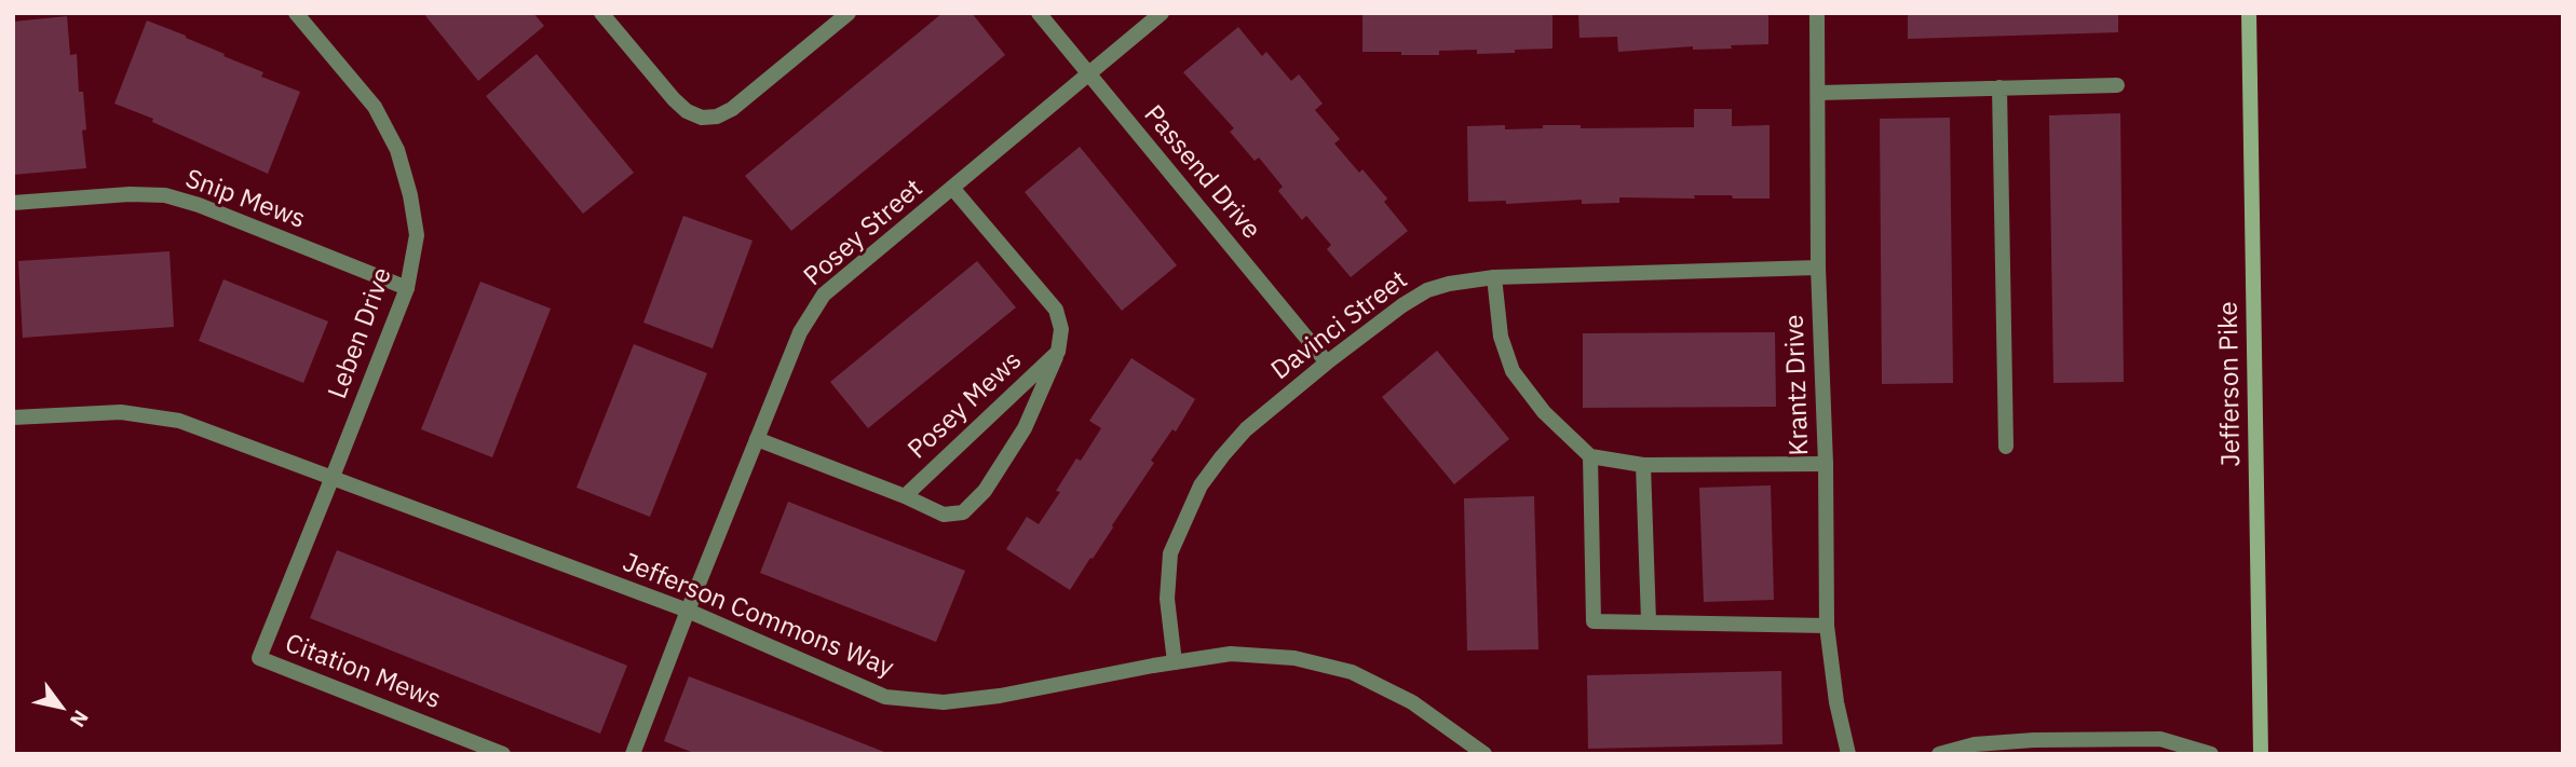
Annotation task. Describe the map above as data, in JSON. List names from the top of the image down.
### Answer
{
  "streets": {
    "main road": ["Jefferson Pike"],
    "street": [
      "Passend Drive",
      "Snip Mews",
      "Posey Street",
      "Davinci Street",
      "Leben Drive",
      "Krantz Drive",
      "Posey Mews",
      "Jefferson Commons Way",
      "Citation Mews"
    ]
  },
  "crossings": [
    ["Passend Drive", "Posey Street"],
    ["Passend Drive", "Davinci Street"],
    ["Snip Mews", "Leben Drive"],
    ["Posey Street", "Posey Mews"],
    ["Posey Street", "Jefferson Commons Way"],
    ["Davinci Street", "Krantz Drive"],
    ["Davinci Street", "Jefferson Commons Way"],
    ["Leben Drive", "Jefferson Commons Way"],
    ["Leben Drive", "Citation Mews"],
    ["Jefferson Commons Way", "Citation Mews"]
  ],
  "north": "bottom right"
}
